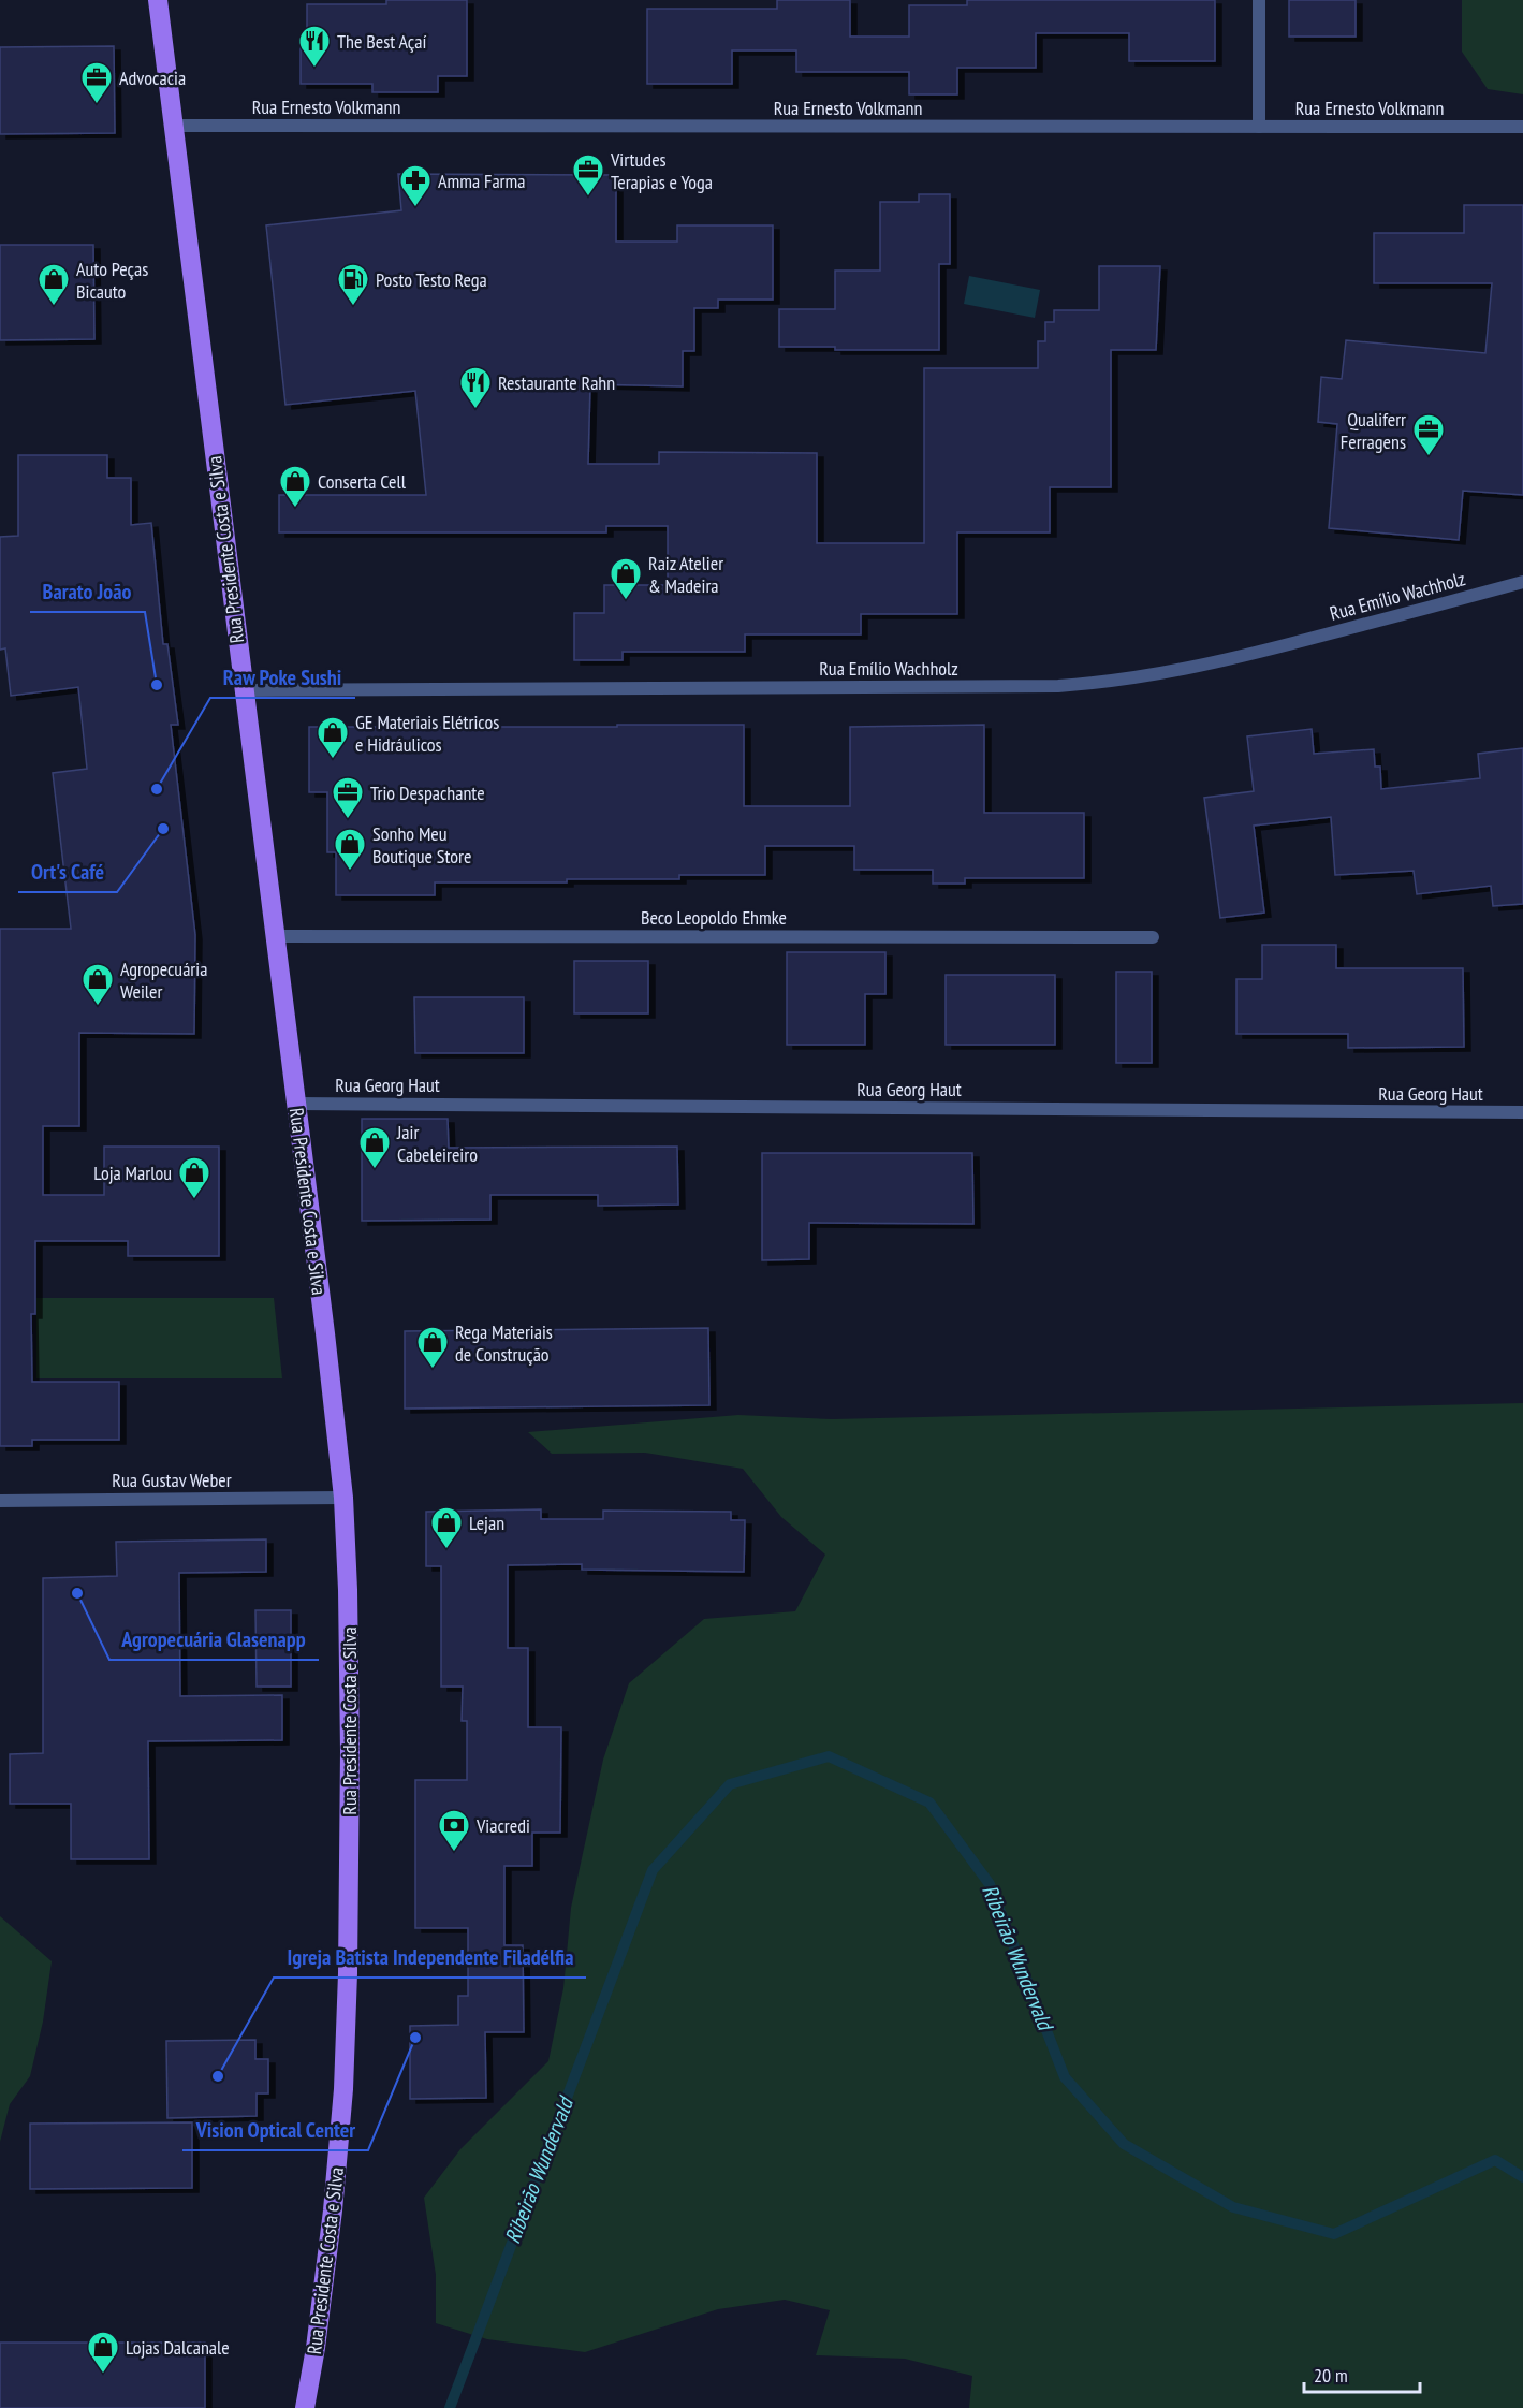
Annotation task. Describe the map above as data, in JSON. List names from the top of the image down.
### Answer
{
  "streets": {
    "main road": ["Rua Presidente Costa e Silva"],
    "street": [
      "Rua Ernesto Volkmann",
      "Rua Emílio Wachholz",
      "Beco Leopoldo Ehmke",
      "Rua Georg Haut",
      "Rua Gustav Weber"
    ]
  },
  "crossings": [
    ["Rua Ernesto Volkmann", "Rua Presidente Costa e Silva"],
    ["Rua Presidente Costa e Silva", "Rua Emílio Wachholz"],
    ["Rua Presidente Costa e Silva", "Beco Leopoldo Ehmke"],
    ["Rua Presidente Costa e Silva", "Rua Georg Haut"],
    ["Rua Presidente Costa e Silva", "Rua Gustav Weber"]
  ],
  "water": ["Ribeirão Wundervald"],
  "places": {
    "restaurant": ["The Best Açaí", "Restaurante Rahn"],
    "office": [
      "Advocacia",
      "Virtudes Terapias e Yoga",
      "Qualiferr Ferragens",
      "Trio Despachante"
    ],
    "pharmacy": ["Amma Farma"],
    "shop": [
      "Auto Peças Bicauto",
      "Conserta Cell",
      "Raiz Atelier & Madeira",
      "GE Materiais Elétricos e Hidráulicos",
      "Sonho Meu Boutique Store",
      "Agropecuária Weiler",
      "Jair Cabeleireiro",
      "Loja Marlou",
      "Rega Materiais de Construção",
      "Lejan",
      "Lojas Dalcanale"
    ],
    "fuel station": ["Posto Testo Rega"],
    "other": [
      "Barato João",
      "Raw Poke Sushi",
      "Ort's Café",
      "Agropecuária Glasenapp",
      "Vision Optical Center",
      "Igreja Batista Independente Filadélfia"
    ],
    "bank": ["Viacredi"]
  },
  "scale_bar": "20 m"
}
